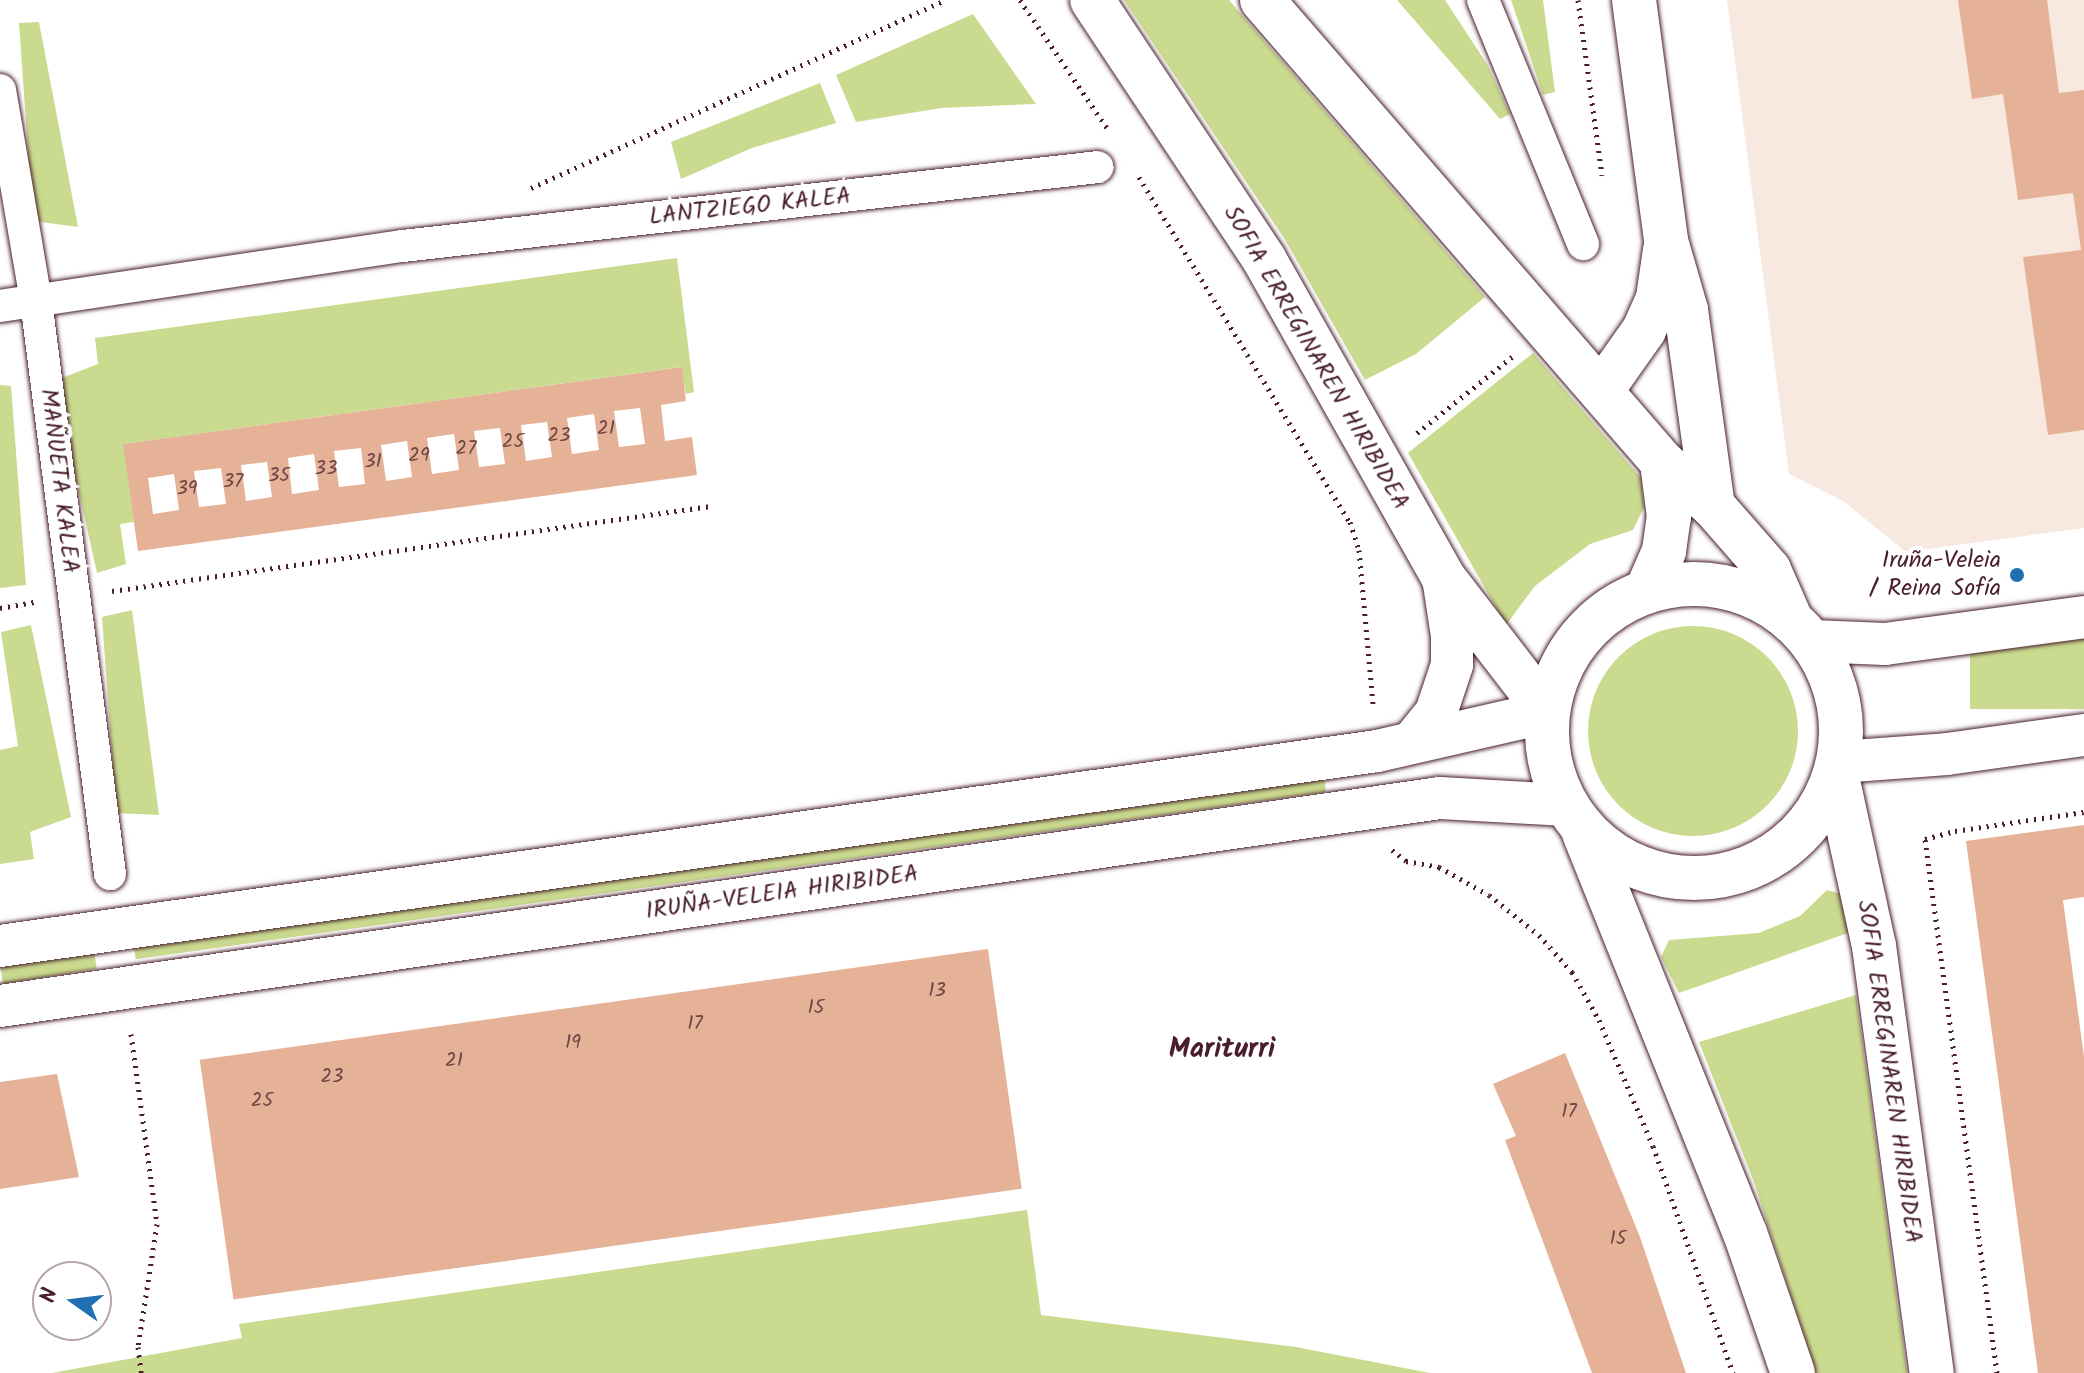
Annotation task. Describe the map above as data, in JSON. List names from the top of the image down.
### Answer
{
  "streets": {
    "main road": ["SOFIA ERREGINAREN HIRIBIDEA"],
    "street": ["LANTZIEGO KALEA", "MAÑUETA KALEA", "IRUÑA-VELEIA HIRIBIDEA"]
  },
  "crossings": [
    ["LANTZIEGO KALEA", "MAÑUETA KALEA"]
  ],
  "districts": ["Mariturri"],
  "places": ["Iruña-Veleia / Reina Sofía"],
  "house_numbers": [
    "21",
    "23",
    "25",
    "27",
    "29",
    "31",
    "33",
    "35",
    "37",
    "39",
    "13",
    "15",
    "17",
    "19",
    "21",
    "23",
    "25",
    "17",
    "15"
  ],
  "north": "left"
}
